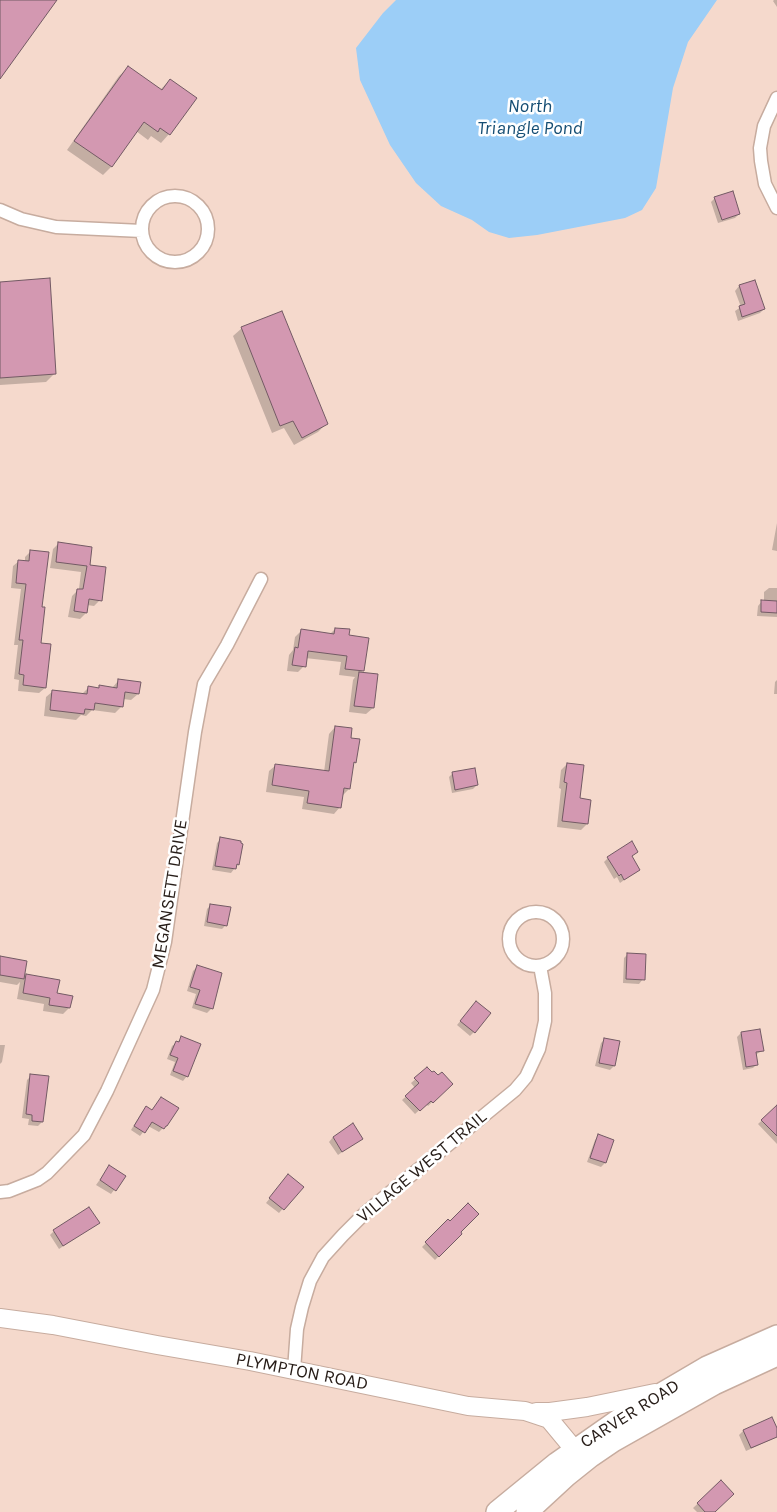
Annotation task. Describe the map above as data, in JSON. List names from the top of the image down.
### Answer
{
  "streets": {
    "highway": ["CARVER ROAD"],
    "main road": ["PLYMPTON ROAD"],
    "street": ["MEGANSETT DRIVE", "VILLAGE WEST TRAIL"]
  },
  "crossings": [
    ["VILLAGE WEST TRAIL", "PLYMPTON ROAD"],
    ["PLYMPTON ROAD", "CARVER ROAD"]
  ],
  "water": ["North Triangle Pond"]
}
